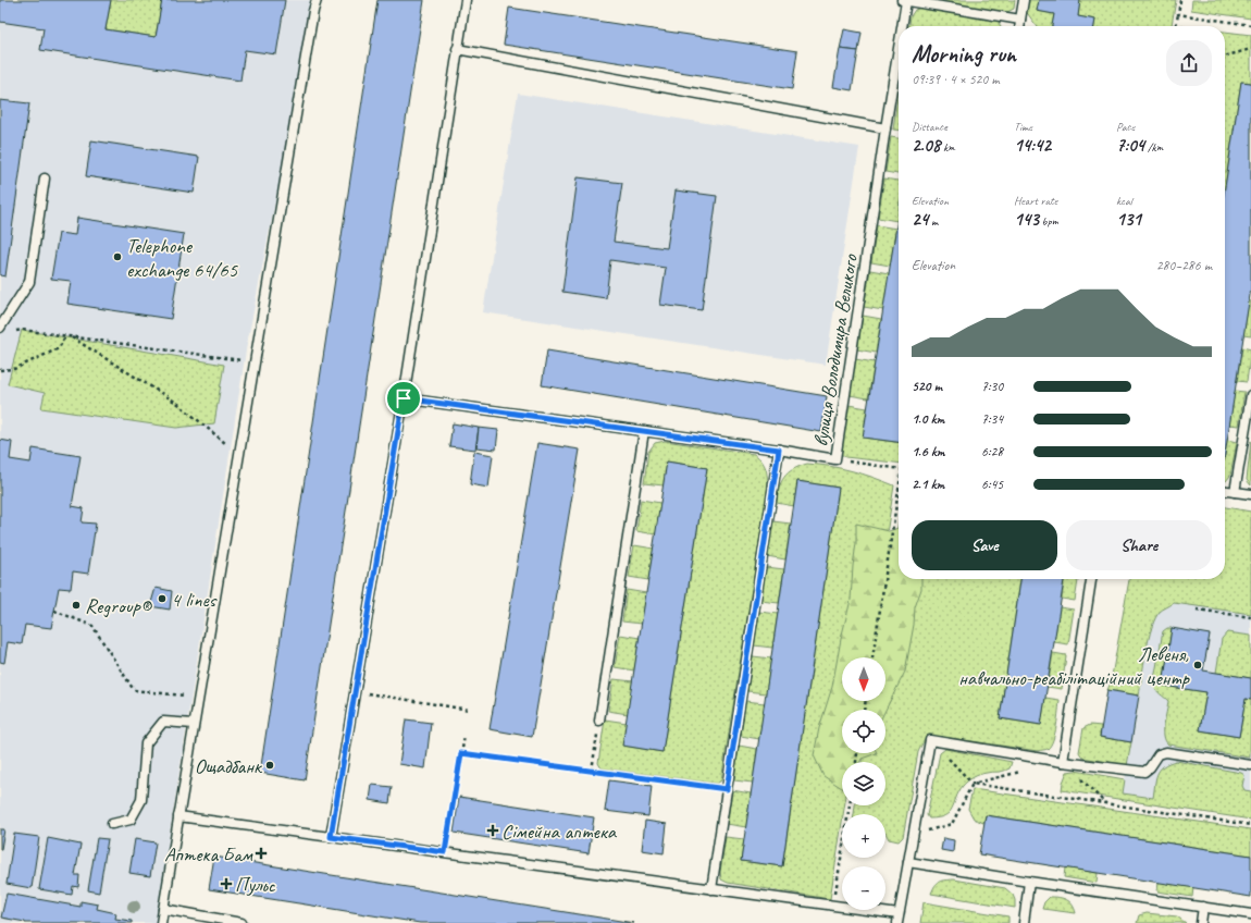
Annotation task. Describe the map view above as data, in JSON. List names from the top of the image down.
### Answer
{
  "streets": {
    "lane": ["вулиця Володимира Великого"]
  },
  "places": {
    "other": [
      "Telephone exchange 64/65",
      "4 lines",
      "Regroup®",
      "Левеня, навчально-реабілітаційний центр",
      "Ощадбанк"
    ],
    "health": ["Сімейна аптека", "Аптека Бам", "Пульс"]
  },
  "north": "bottom",
  "page": {
    "heading": ["Morning run", "09:39 · 4 × 520 m"],
    "stats": [
      ["Distance", "2.08 km"],
      ["Time", "14:42"],
      ["Pace", "7:04 /km"],
      ["Elevation", "24 m"],
      ["Heart rate", "143 bpm"],
      ["kcal", "131"]
    ],
    "chart": ["Elevation", "280–286 m"],
    "list": [
      {
        "name": "520 m",
        "note": "7:30"
      },
      {
        "name": "1.0 km",
        "note": "7:34"
      },
      {
        "name": "1.6 km",
        "note": "6:28"
      },
      {
        "name": "2.1 km",
        "note": "6:45"
      }
    ],
    "buttons": ["Save", "Share"],
    "map_buttons": ["+", "−"]
  }
}
